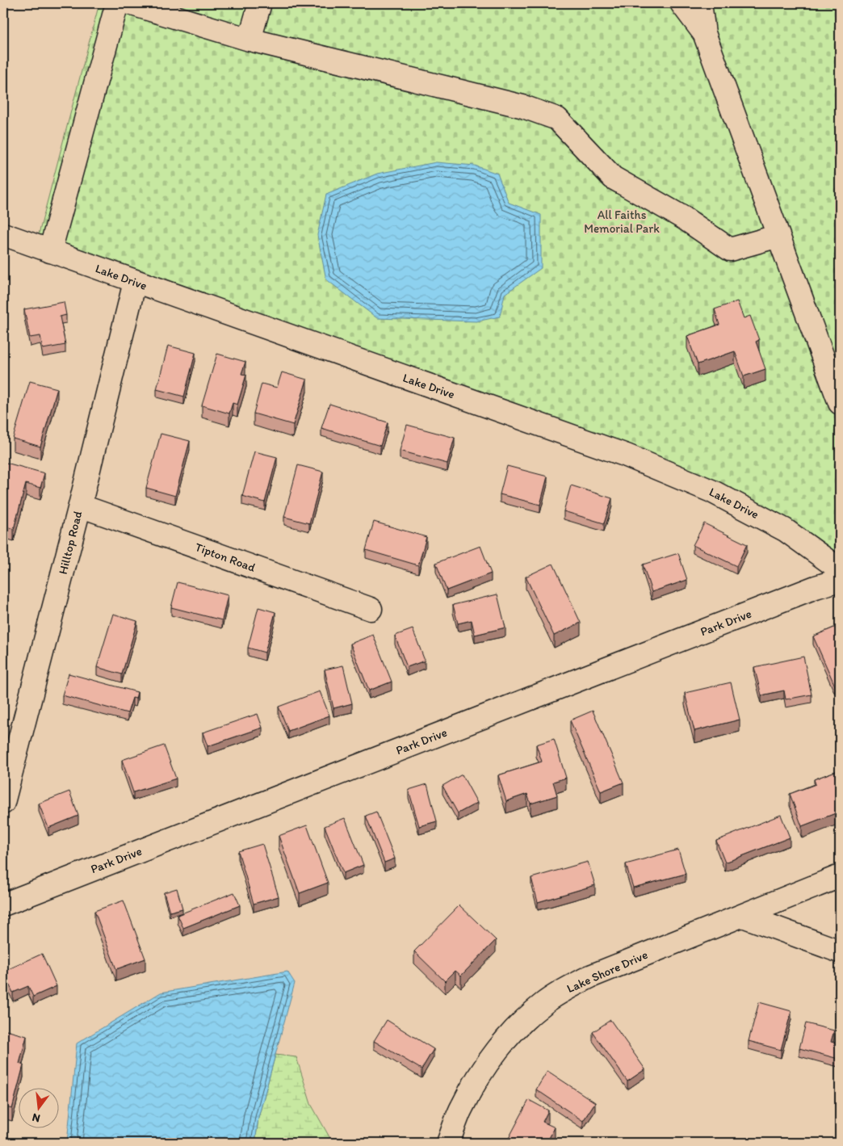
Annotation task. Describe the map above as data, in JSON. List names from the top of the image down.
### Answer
{
  "streets": {
    "street": [
      "Lake Drive",
      "Hilltop Road",
      "Tipton Road",
      "Park Drive",
      "Lake Shore Drive"
    ]
  },
  "crossings": [
    ["Lake Drive", "Hilltop Road"],
    ["Hilltop Road", "Tipton Road"]
  ],
  "parks": ["All Faiths Memorial Park"],
  "north": "bottom"
}
